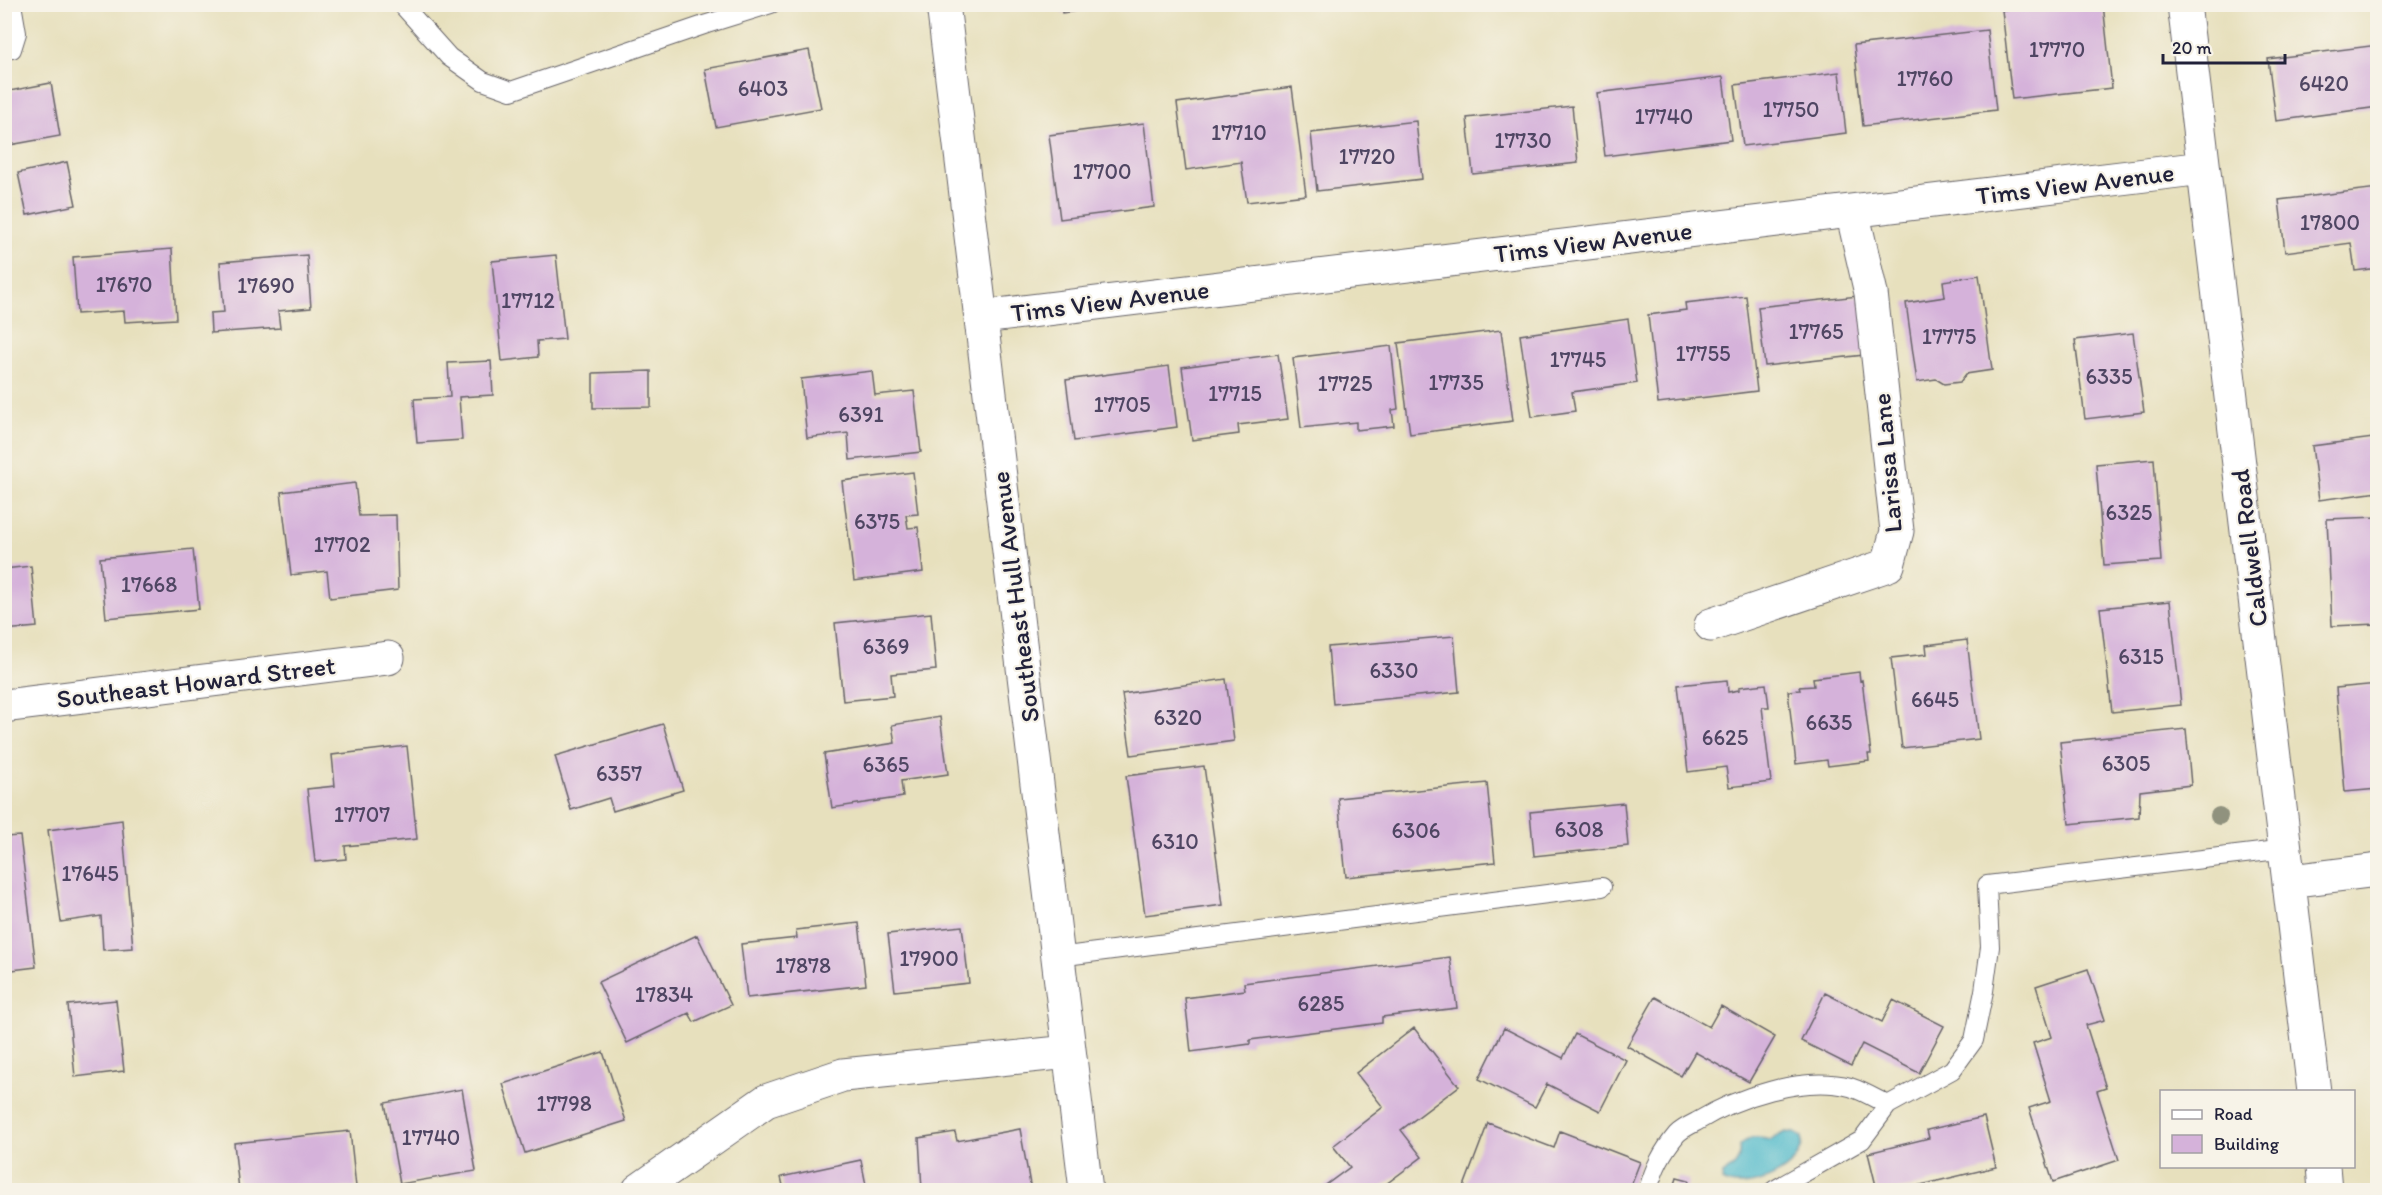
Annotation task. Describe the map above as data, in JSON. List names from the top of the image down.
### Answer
{
  "streets": {
    "street": [
      "Tims View Avenue",
      "Larissa Lane",
      "Caldwell Road",
      "Southeast Hull Avenue",
      "Southeast Howard Street"
    ]
  },
  "crossings": [
    ["Tims View Avenue", "Larissa Lane"],
    ["Tims View Avenue", "Caldwell Road"],
    ["Tims View Avenue", "Southeast Hull Avenue"]
  ],
  "house_numbers": [
    "17770",
    "17760",
    "6420",
    "6403",
    "17750",
    "17740",
    "17710",
    "17730",
    "17720",
    "17700",
    "17800",
    "17670",
    "17690",
    "17712",
    "17765",
    "17775",
    "17755",
    "17745",
    "6335",
    "17735",
    "17725",
    "17715",
    "17705",
    "6391",
    "6325",
    "6375",
    "17702",
    "17668",
    "6369",
    "6315",
    "6330",
    "6645",
    "6320",
    "6635",
    "6625",
    "6305",
    "6365",
    "6357",
    "17707",
    "6308",
    "6306",
    "6310",
    "17645",
    "17900",
    "17878",
    "17834",
    "6285",
    "17798",
    "17740"
  ],
  "legend": ["Road", "Building"],
  "scale_bar": "20 m"
}
